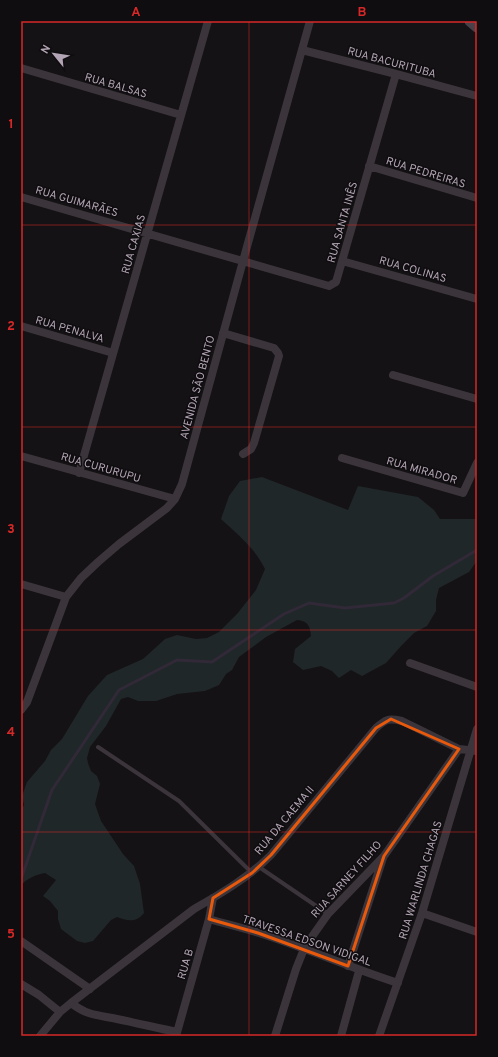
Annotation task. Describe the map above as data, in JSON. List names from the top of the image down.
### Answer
{
  "streets": {
    "street": [
      "RUA BACURITUBA",
      "RUA BALSAS",
      "RUA PEDREIRAS",
      "RUA GUIMARÃES",
      "RUA SANTA INÊS",
      "RUA CAXIAS",
      "RUA COLINAS",
      "RUA PENALVA",
      "AVENIDA SÃO BENTO",
      "RUA CURURUPU",
      "RUA MIRADOR",
      "RUA DA CAEMA II",
      "RUA SARNEY FILHO",
      "RUA WARLINDA CHAGAS",
      "TRAVESSA EDSON VIDIGAL",
      "RUA B"
    ]
  },
  "crossings": [
    ["RUA BACURITUBA", "RUA SANTA INÊS"],
    ["RUA BACURITUBA", "AVENIDA SÃO BENTO"],
    ["RUA BALSAS", "RUA CAXIAS"],
    ["RUA PEDREIRAS", "RUA SANTA INÊS"],
    ["RUA GUIMARÃES", "RUA SANTA INÊS"],
    ["RUA GUIMARÃES", "RUA CAXIAS"],
    ["RUA GUIMARÃES", "AVENIDA SÃO BENTO"],
    ["RUA SANTA INÊS", "RUA COLINAS"],
    ["RUA SANTA INÊS", "AVENIDA SÃO BENTO"],
    ["RUA CAXIAS", "RUA PENALVA"],
    ["RUA CAXIAS", "RUA CURURUPU"],
    ["AVENIDA SÃO BENTO", "RUA CURURUPU"],
    ["RUA DA CAEMA II", "RUA SARNEY FILHO"],
    ["RUA DA CAEMA II", "RUA WARLINDA CHAGAS"],
    ["RUA DA CAEMA II", "RUA B"],
    ["RUA SARNEY FILHO", "TRAVESSA EDSON VIDIGAL"],
    ["RUA WARLINDA CHAGAS", "TRAVESSA EDSON VIDIGAL"],
    ["TRAVESSA EDSON VIDIGAL", "RUA B"]
  ],
  "north": "top left",
  "grid": {
    "columns": ["A", "B"],
    "rows": [
      "1",
      "2",
      "3",
      "4",
      "5"
    ]
  }
}
